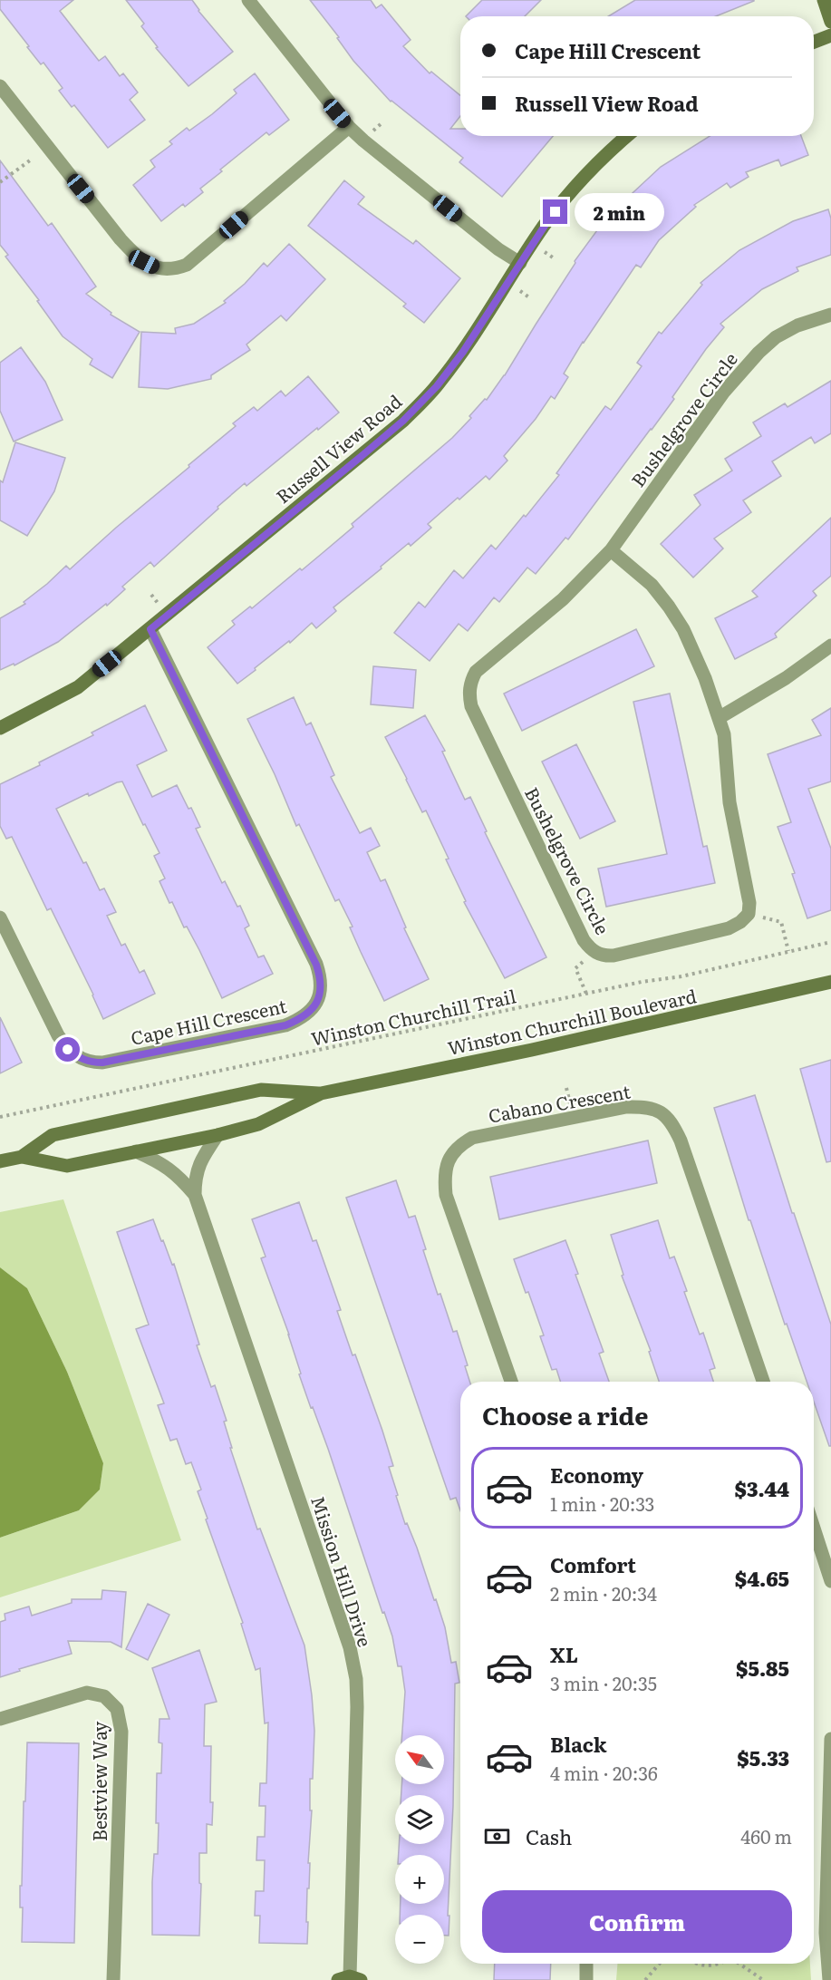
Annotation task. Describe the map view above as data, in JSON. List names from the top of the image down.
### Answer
{
  "streets": {
    "main road": ["Russell View Road", "Winston Churchill Boulevard"],
    "street": [
      "Bushelgrove Circle",
      "Cape Hill Crescent",
      "Cabano Crescent",
      "Mission Hill Drive",
      "Bestview Way"
    ],
    "path": ["Winston Churchill Trail"]
  },
  "crossings": [
    ["Russell View Road", "Cape Hill Crescent"],
    ["Winston Churchill Boulevard", "Mission Hill Drive"]
  ],
  "north": "top left",
  "page": {
    "banner": ["Cape Hill Crescent", "Russell View Road"],
    "bubble": "2 min",
    "heading": "Choose a ride",
    "list": [
      {
        "name": "Economy",
        "note": "1 min · 20:33",
        "value": "$3.44"
      },
      {
        "name": "Comfort",
        "note": "2 min · 20:34",
        "value": "$4.65"
      },
      {
        "name": "XL",
        "note": "3 min · 20:35",
        "value": "$5.85"
      },
      {
        "name": "Black",
        "note": "4 min · 20:36",
        "value": "$5.33"
      }
    ],
    "map_buttons": ["+", "−"],
    "pay": ["Cash", "460 m"],
    "buttons": "Confirm"
  }
}
